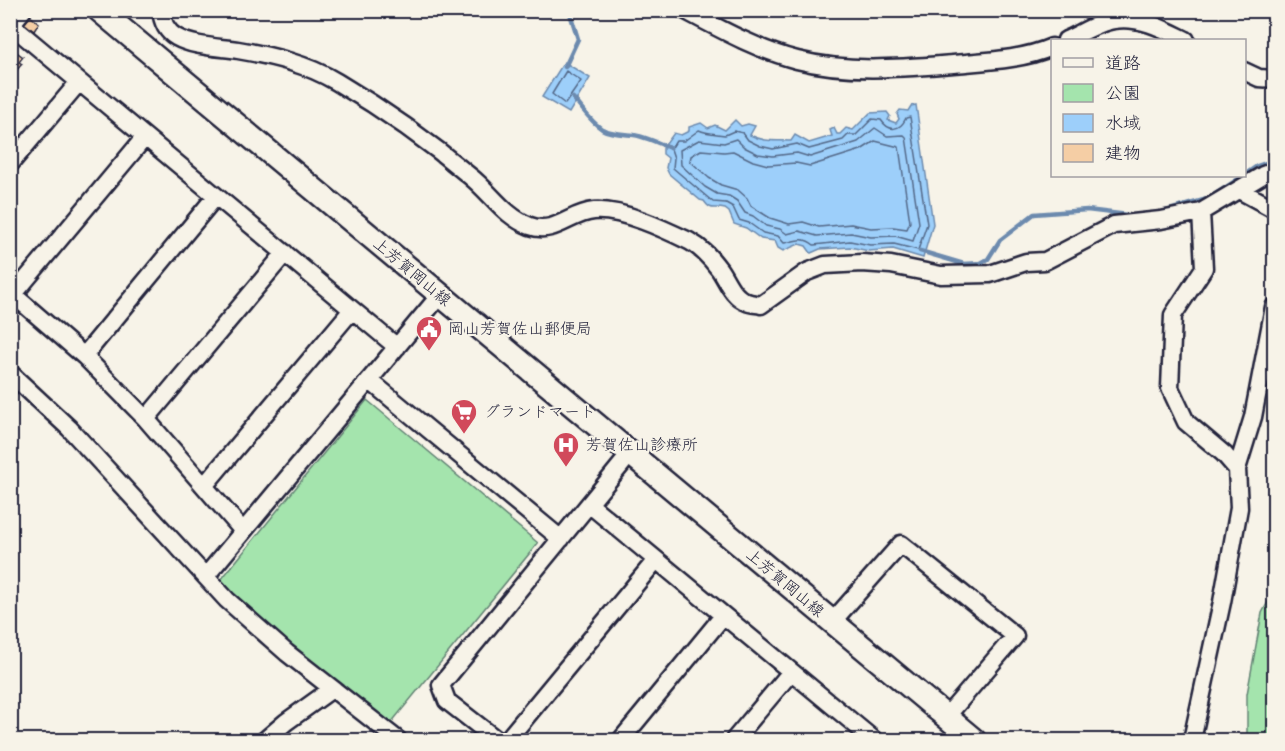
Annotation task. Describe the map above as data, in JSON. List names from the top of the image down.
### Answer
{
  "streets": {
    "main road": ["上芳賀岡山線"]
  },
  "places": {
    "public building": ["岡山芳賀佐山郵便局"],
    "supermarket": ["グランドマート"],
    "hospital": ["芳賀佐山診療所"]
  },
  "legend": [
    "道路",
    "公園",
    "水域",
    "建物"
  ]
}
